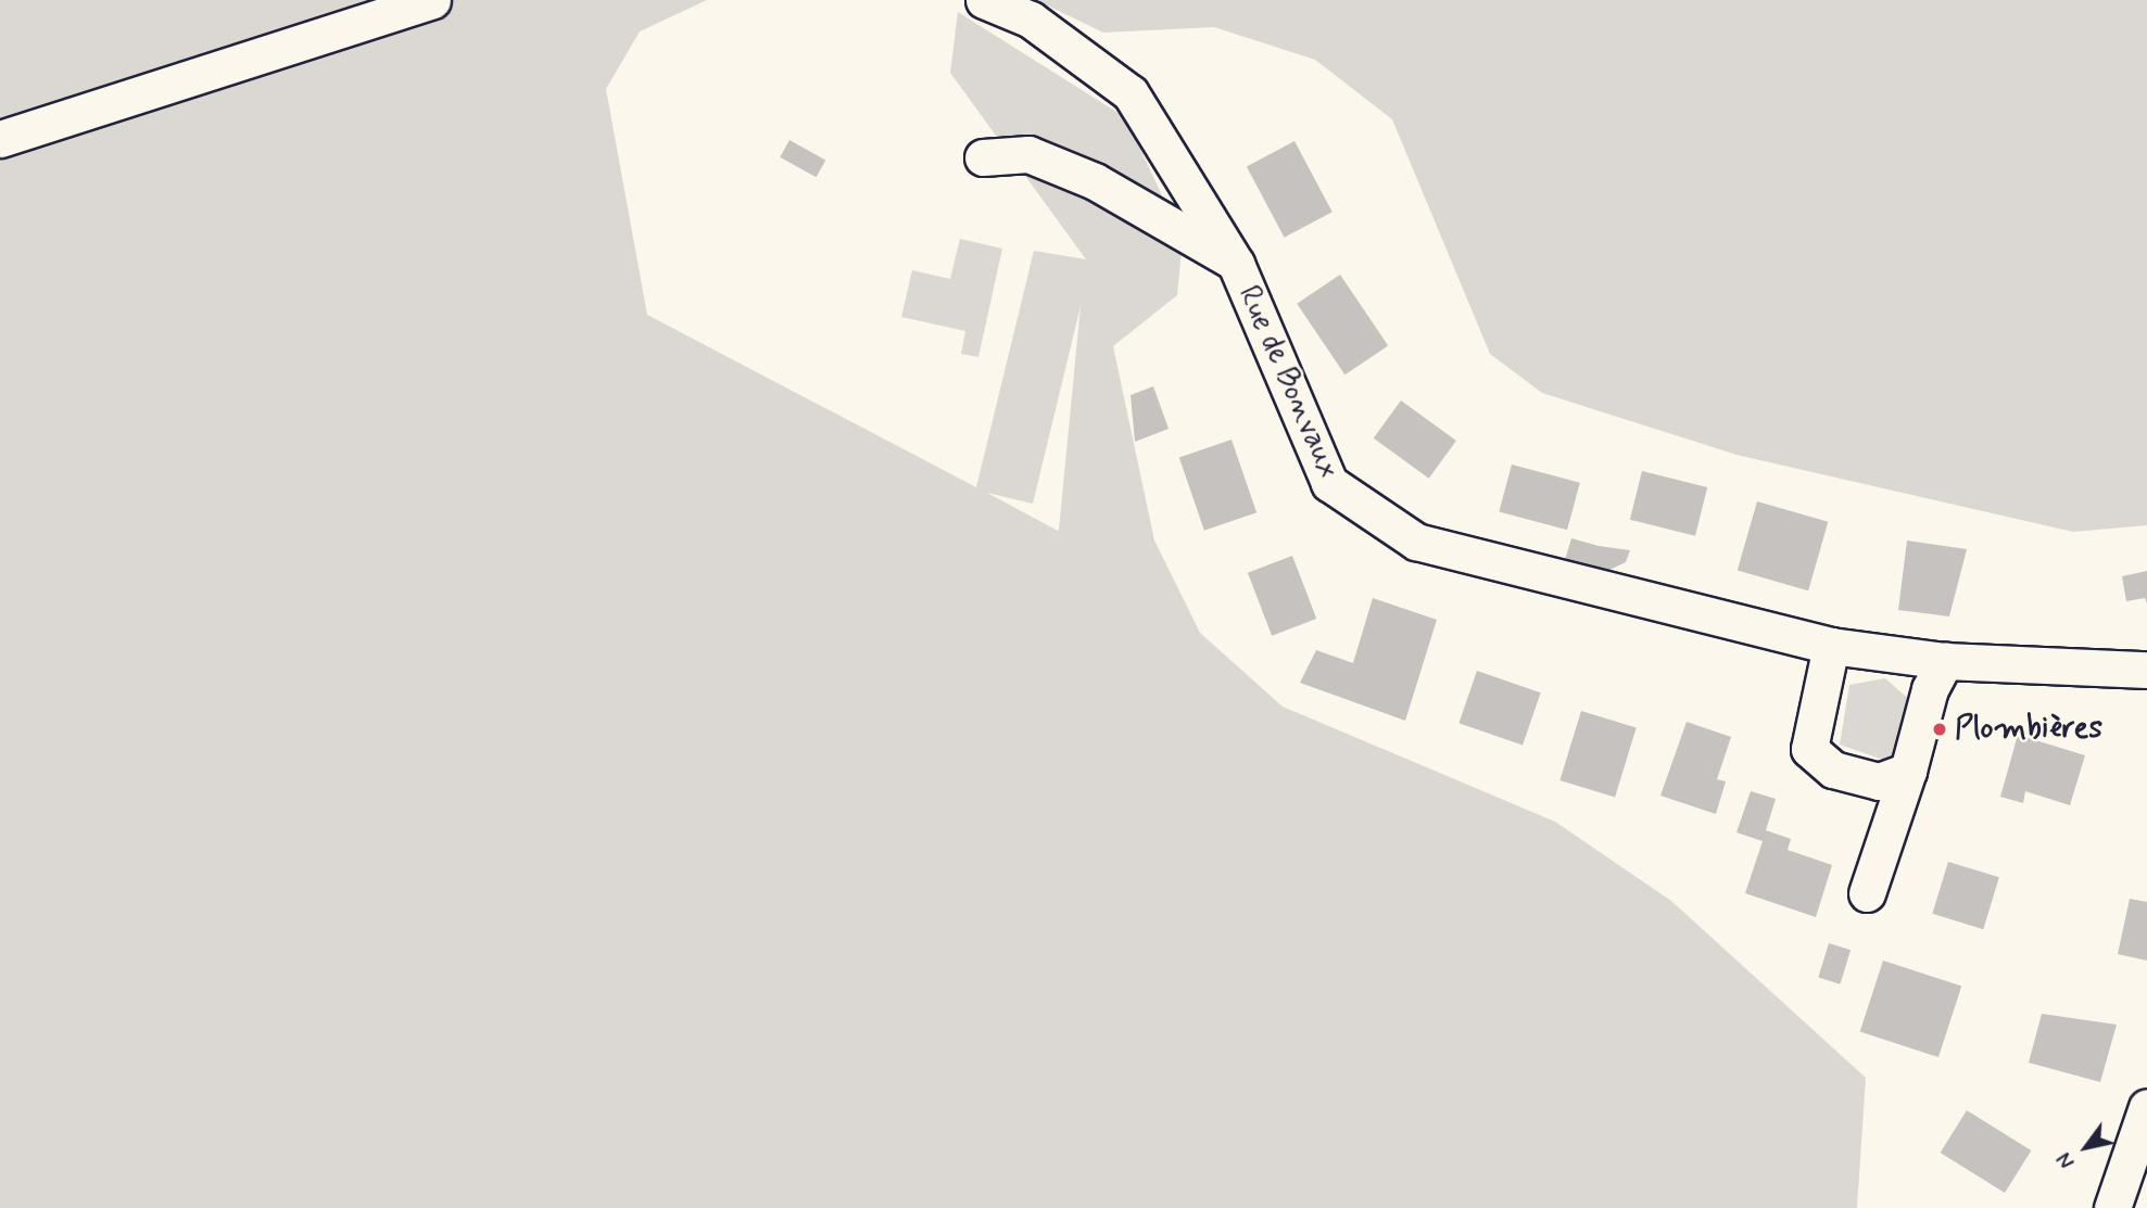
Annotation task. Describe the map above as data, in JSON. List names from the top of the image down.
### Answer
{
  "streets": {
    "street": ["Rue de Bonvaux"]
  },
  "places": ["Plombières"],
  "north": "bottom left"
}
